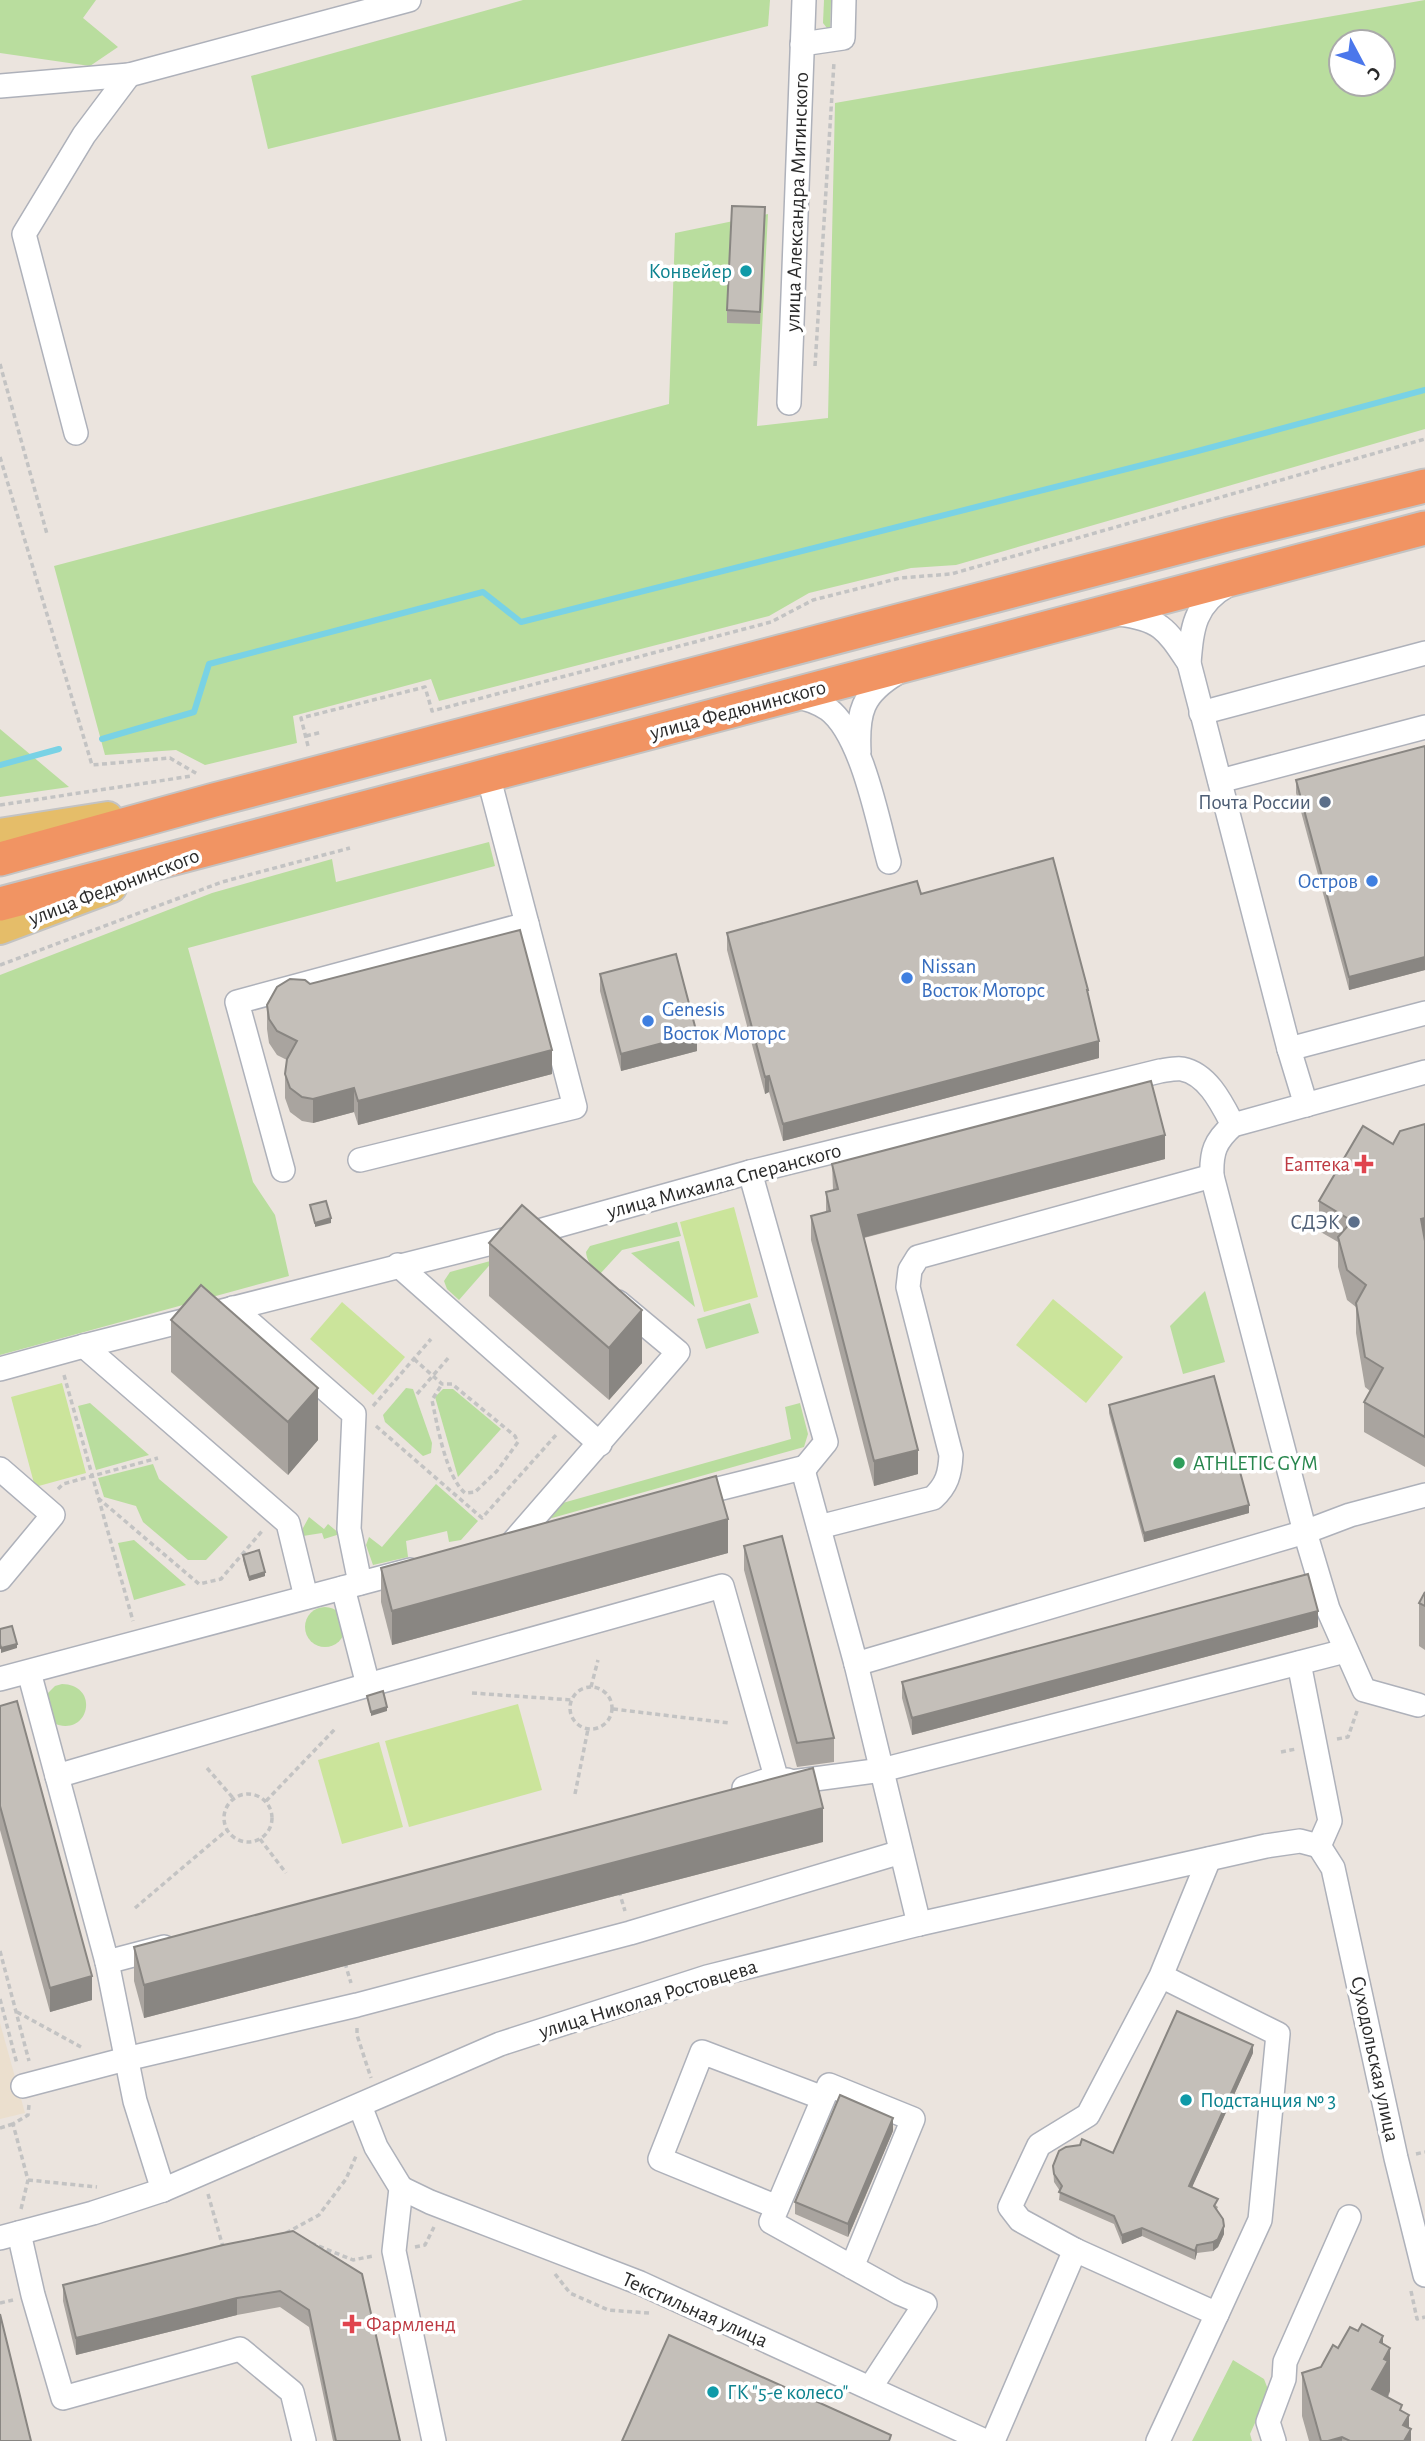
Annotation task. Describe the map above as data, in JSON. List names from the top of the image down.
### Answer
{
  "streets": {
    "highway": ["улица Федюнинского"],
    "street": [
      "улица Александра Митинского",
      "улица Михаила Сперанского",
      "улица Николая Ростовцева",
      "Суходольская улица",
      "Текстильная улица"
    ]
  },
  "crossings": [
    ["улица Николая Ростовцева", "Суходольская улица"]
  ],
  "places": {
    "other": [
      "Конвейер",
      "Почта России",
      "Остров",
      "Nissan Восток Моторс",
      "Genesis Восток Моторс",
      "СДЭК",
      "ATHLETIC GYM",
      "Подстанция № 3",
      "ГК \"5-е колесо\""
    ],
    "health": ["Еаптека", "Фармленд"]
  },
  "north": "bottom right"
}
